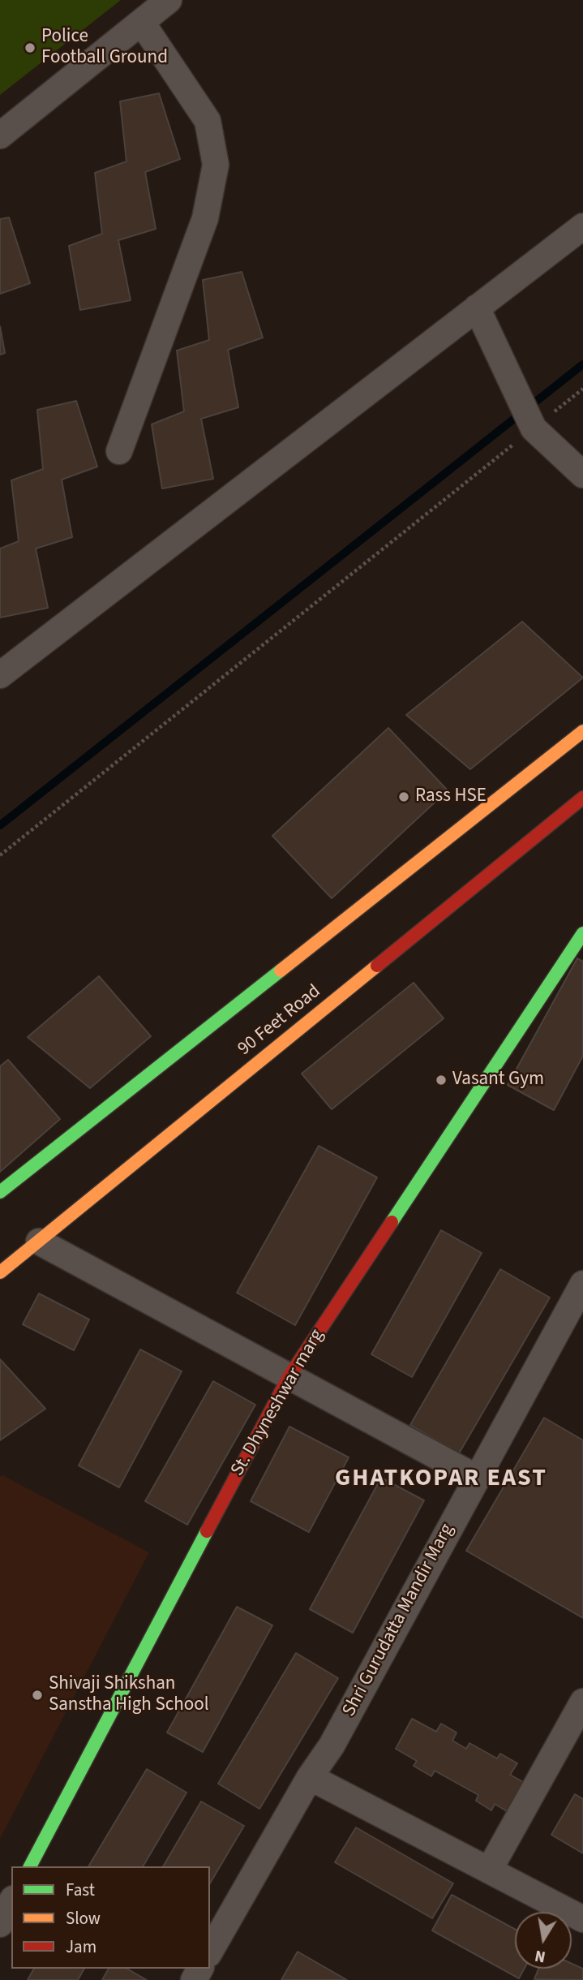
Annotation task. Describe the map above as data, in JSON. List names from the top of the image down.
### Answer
{
  "streets": {
    "street": ["90 Feet Road", "St. Dhyneshwar marg", "Shri Gurudatta Mandir Marg"]
  },
  "districts": ["GHATKOPAR EAST"],
  "places": [
    "Police Football Ground",
    "Rass HSE",
    "Vasant Gym",
    "Shivaji Shikshan Sanstha High School"
  ],
  "legend": ["Fast", "Slow", "Jam"],
  "north": "bottom"
}
